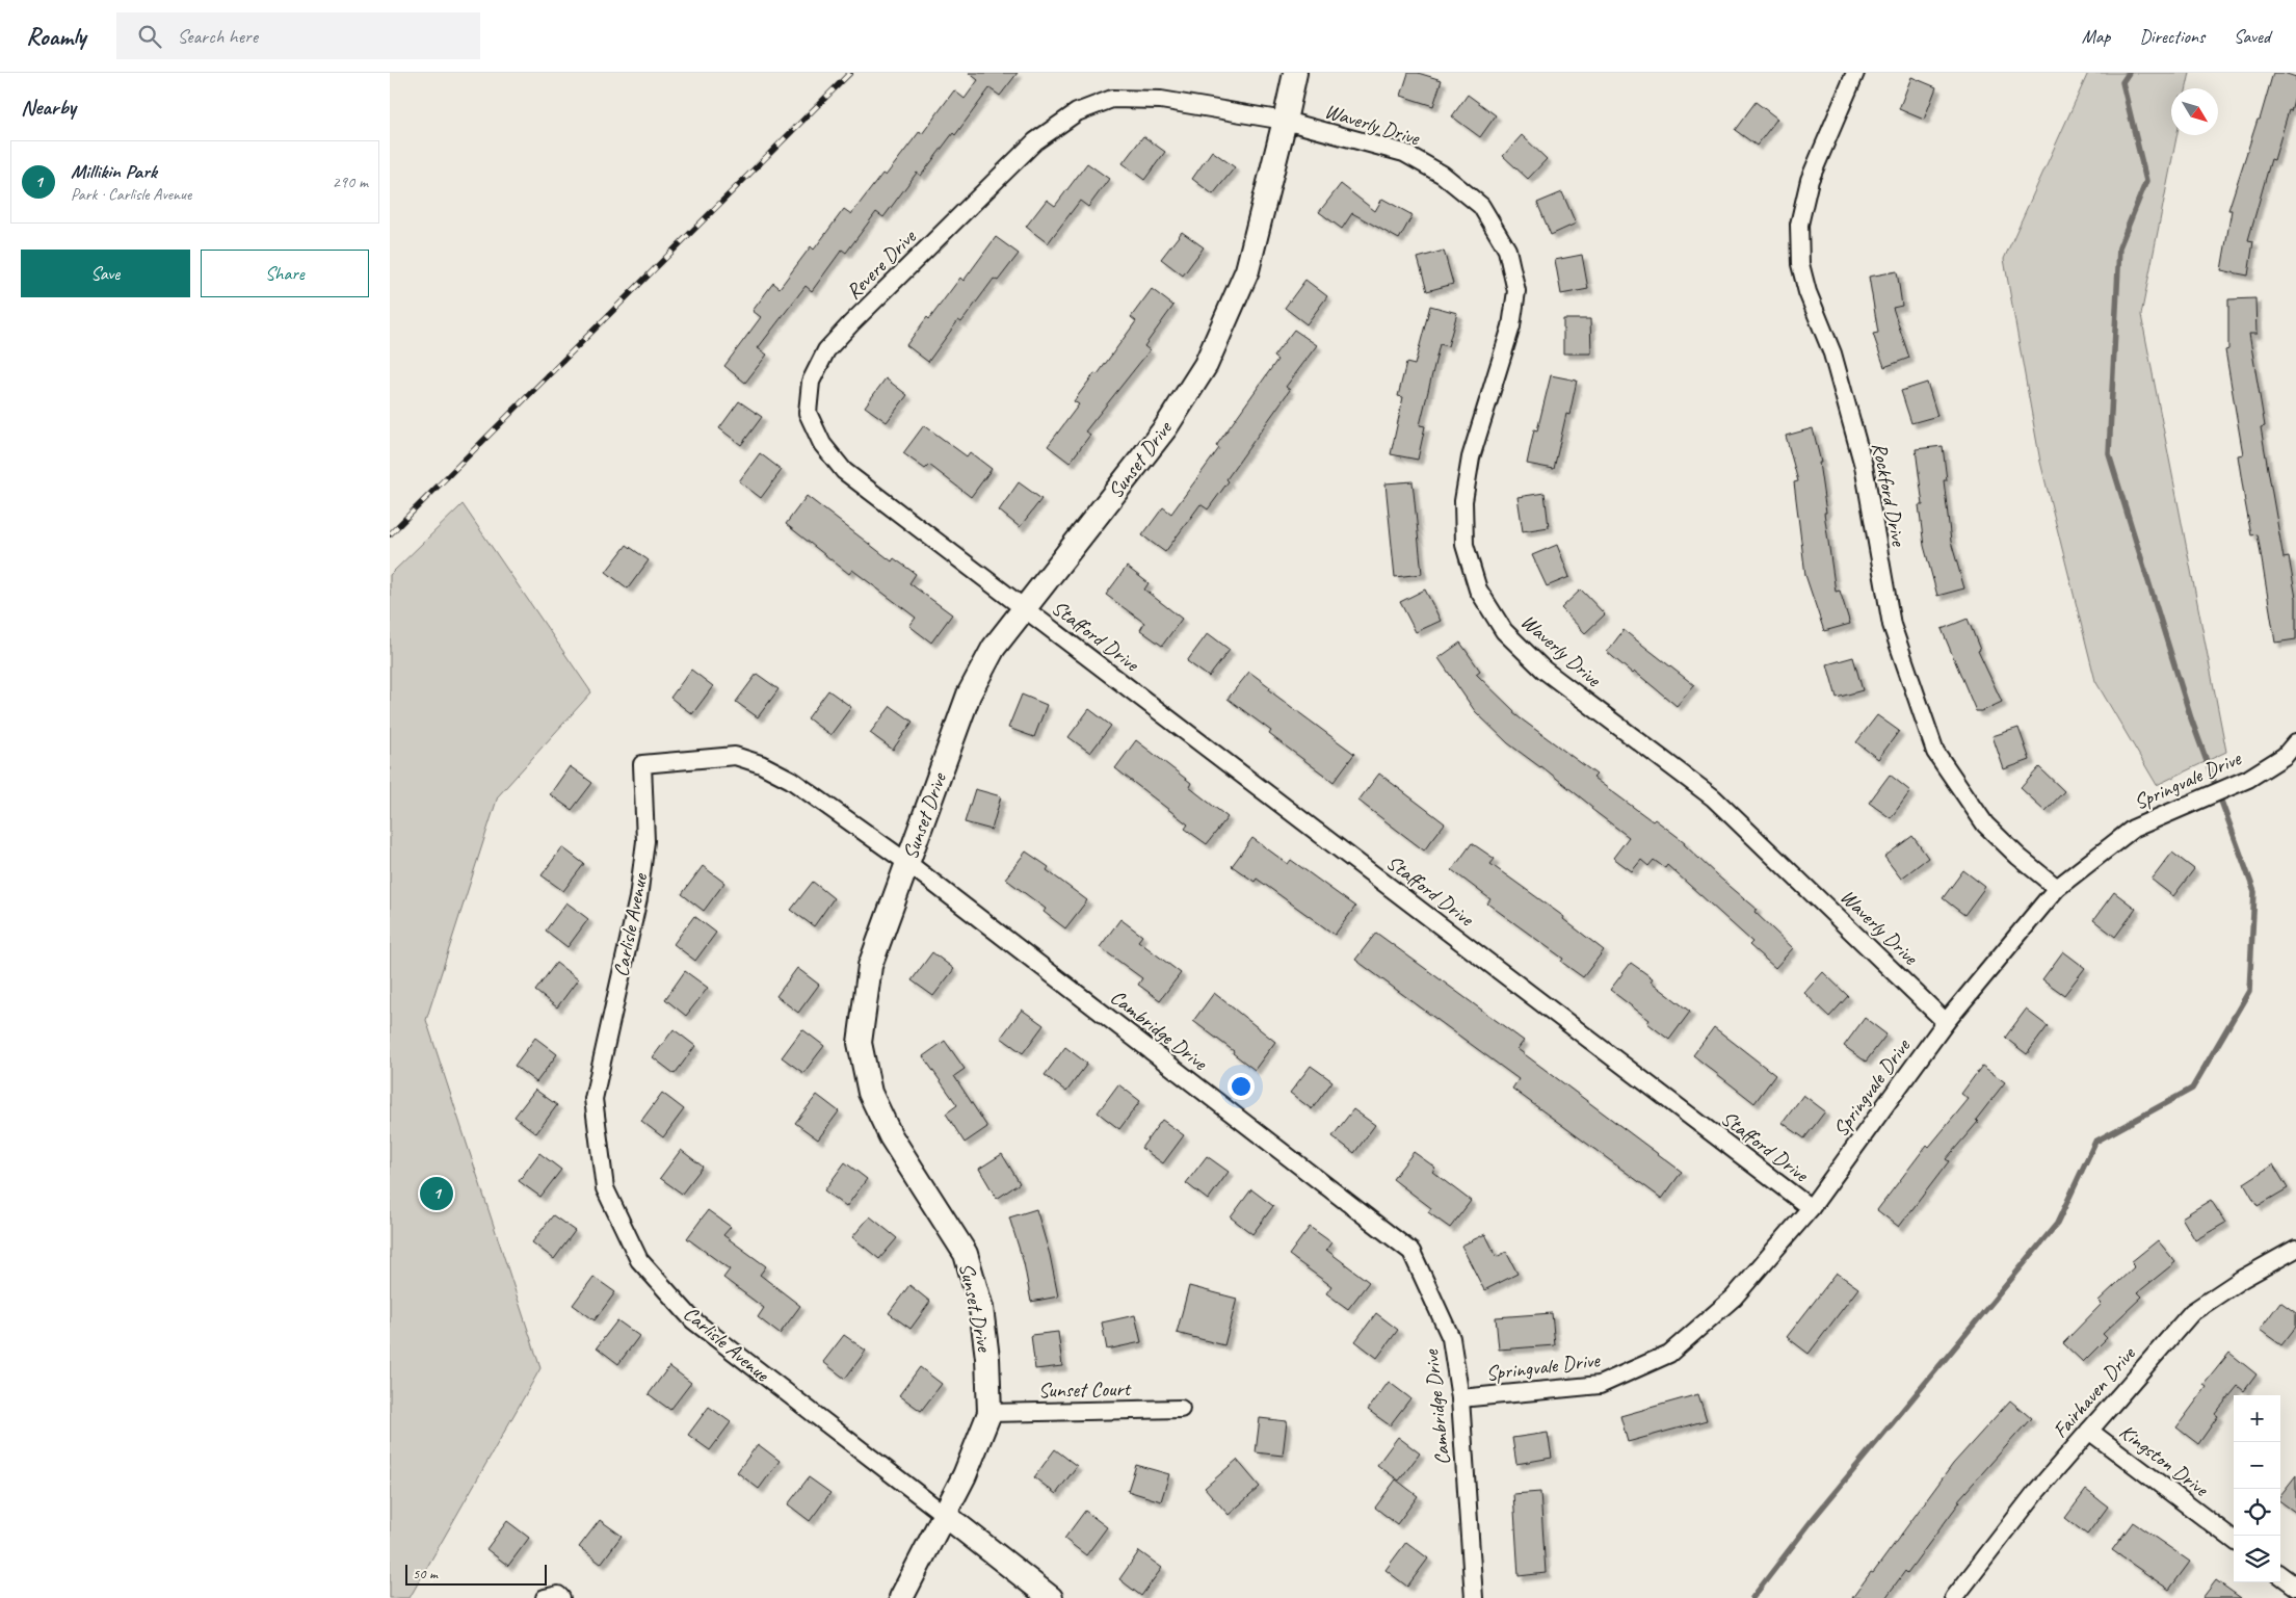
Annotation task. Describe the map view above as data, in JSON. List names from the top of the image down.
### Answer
{
  "streets": {
    "street": [
      "Waverly Drive",
      "Revere Drive",
      "Sunset Drive",
      "Rockford Drive",
      "Stafford Drive",
      "Springvale Drive",
      "Carlisle Avenue",
      "Cambridge Drive",
      "Sunset Court",
      "Fairhaven Drive",
      "Kingston Drive"
    ]
  },
  "crossings": [
    ["Waverly Drive", "Revere Drive"],
    ["Waverly Drive", "Sunset Drive"],
    ["Waverly Drive", "Springvale Drive"],
    ["Revere Drive", "Sunset Drive"],
    ["Revere Drive", "Stafford Drive"],
    ["Sunset Drive", "Stafford Drive"],
    ["Sunset Drive", "Carlisle Avenue"],
    ["Sunset Drive", "Cambridge Drive"],
    ["Sunset Drive", "Sunset Court"],
    ["Rockford Drive", "Springvale Drive"],
    ["Stafford Drive", "Springvale Drive"],
    ["Springvale Drive", "Cambridge Drive"],
    ["Carlisle Avenue", "Cambridge Drive"],
    ["Fairhaven Drive", "Kingston Drive"]
  ],
  "scale_bar": "50 m",
  "north": "bottom right",
  "page": {
    "header": "Roamly",
    "search": "Search here",
    "nav": ["Map", "Directions", "Saved"],
    "heading": "Nearby",
    "list": [
      {
        "mark": "1",
        "name": "Millikin Park",
        "note": "Park · Carlisle Avenue",
        "value": "290 m"
      }
    ],
    "buttons": ["Save", "Share"],
    "pins": "1",
    "map_buttons": ["+", "−"],
    "scale": "50 m"
  }
}
